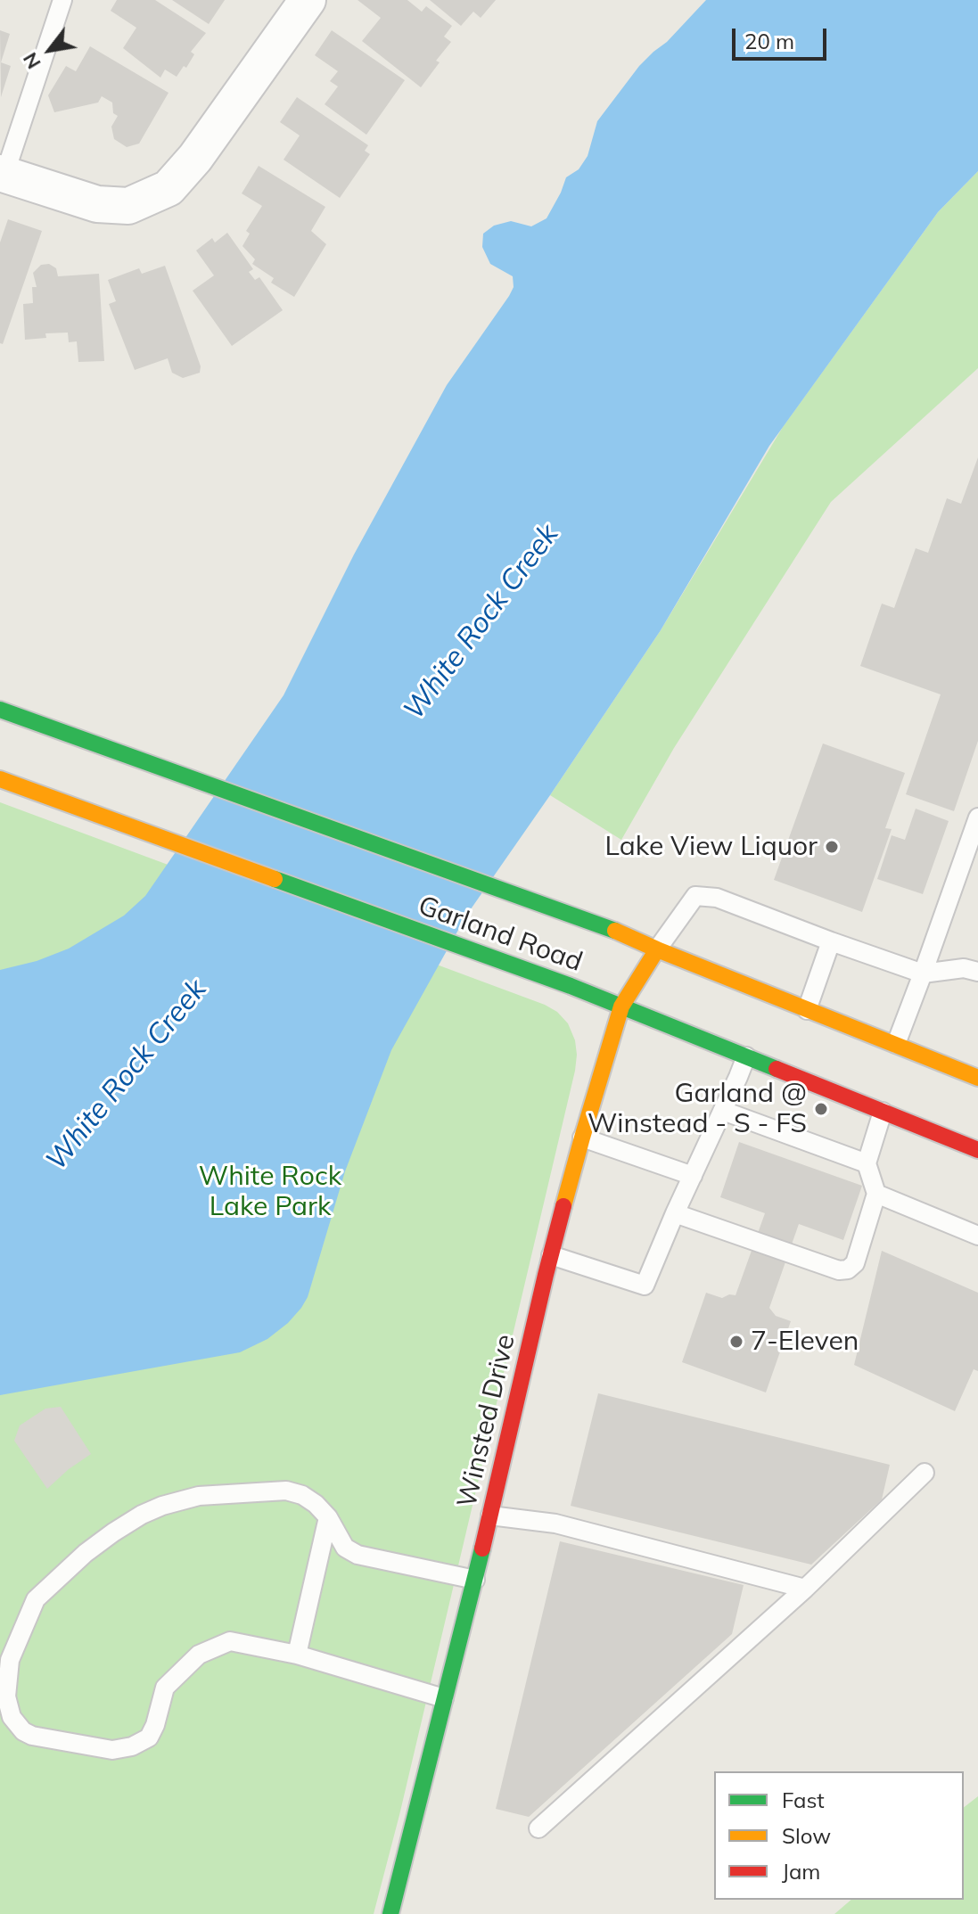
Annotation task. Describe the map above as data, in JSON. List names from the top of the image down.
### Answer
{
  "streets": {
    "main road": ["Garland Road", "Winsted Drive"]
  },
  "crossings": [
    ["Garland Road", "Winsted Drive"]
  ],
  "water": ["White Rock Creek"],
  "parks": ["White Rock Lake Park"],
  "places": ["Lake View Liquor", "Garland @ Winstead - S - FS", "7-Eleven"],
  "legend": ["Fast", "Slow", "Jam"],
  "scale_bar": "20 m",
  "north": "bottom left"
}
